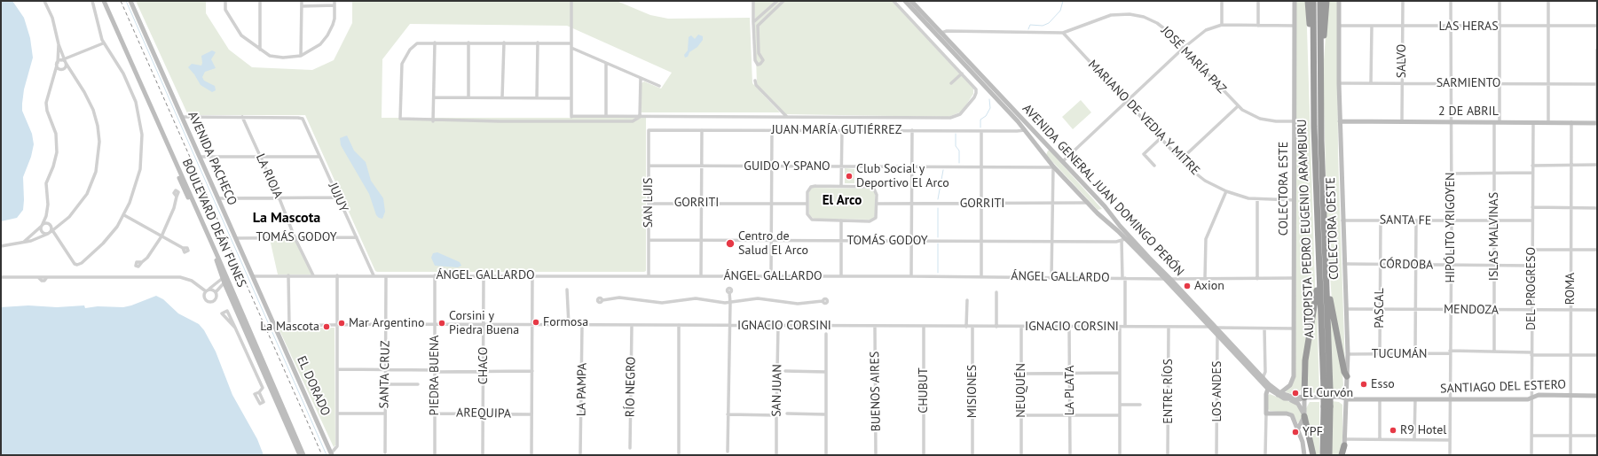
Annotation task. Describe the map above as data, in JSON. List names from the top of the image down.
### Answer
{
  "streets": {
    "highway": ["AUTOPISTA PEDRO EUGENIO ARAMBURU"],
    "main road": [
      "2 DE ABRIL",
      "AVENIDA PACHECO",
      "COLECTORA ESTE",
      "AVENIDA GENERAL JUAN DOMINGO PERÓN",
      "BOULEVARD DEÁN FUNES",
      "COLECTORA OESTE",
      "EL DORADO",
      "SANTIAGO DEL ESTERO"
    ],
    "street": [
      "LAS HERAS",
      "JOSÉ MARÍA PAZ",
      "SALVO",
      "SARMIENTO",
      "MARIANO DE VEDIA Y MITRE",
      "JUAN MARÍA GUTIÉRREZ",
      "GUIDO Y SPANO",
      "LA RIOJA",
      "JUJUY",
      "SAN LUIS",
      "GORRITI",
      "SANTA FE",
      "HIPÓLITO YRIGOYEN",
      "ISLAS MALVINAS",
      "TOMÁS GODOY",
      "CÓRDOBA",
      "ÁNGEL GALLARDO",
      "DEL PROGRESO",
      "ROMA",
      "PASCAL",
      "MENDOZA",
      "IGNACIO CORSINI",
      "TUCUMÁN",
      "CHACO",
      "SANTA CRUZ",
      "PIEDRA BUENA",
      "RÍO NEGRO",
      "LA PAMPA",
      "SAN JUAN",
      "CHUBUT",
      "NEUQUÉN",
      "LA PLATA",
      "BUENOS AIRES",
      "MISIONES",
      "ENTRE RÍOS",
      "LOS ANDES",
      "AREQUIPA"
    ]
  },
  "crossings": [
    ["LAS HERAS", "SALVO"],
    ["LAS HERAS", "HIPÓLITO YRIGOYEN"],
    ["LAS HERAS", "COLECTORA OESTE"],
    ["JOSÉ MARÍA PAZ", "MARIANO DE VEDIA Y MITRE"],
    ["JOSÉ MARÍA PAZ", "COLECTORA ESTE"],
    ["JOSÉ MARÍA PAZ", "AVENIDA GENERAL JUAN DOMINGO PERÓN"],
    ["SALVO", "SARMIENTO"],
    ["SALVO", "2 DE ABRIL"],
    ["SARMIENTO", "HIPÓLITO YRIGOYEN"],
    ["SARMIENTO", "COLECTORA OESTE"],
    ["2 DE ABRIL", "HIPÓLITO YRIGOYEN"],
    ["2 DE ABRIL", "COLECTORA OESTE"],
    ["2 DE ABRIL", "ISLAS MALVINAS"],
    ["2 DE ABRIL", "DEL PROGRESO"],
    ["2 DE ABRIL", "ROMA"],
    ["MARIANO DE VEDIA Y MITRE", "COLECTORA ESTE"],
    ["JUAN MARÍA GUTIÉRREZ", "AVENIDA GENERAL JUAN DOMINGO PERÓN"],
    ["JUAN MARÍA GUTIÉRREZ", "SAN LUIS"],
    ["AVENIDA PACHECO", "TOMÁS GODOY"],
    ["AVENIDA PACHECO", "ÁNGEL GALLARDO"],
    ["AVENIDA PACHECO", "IGNACIO CORSINI"],
    ["AVENIDA PACHECO", "EL DORADO"],
    ["GUIDO Y SPANO", "AVENIDA GENERAL JUAN DOMINGO PERÓN"],
    ["GUIDO Y SPANO", "SAN LUIS"],
    ["LA RIOJA", "JUJUY"],
    ["LA RIOJA", "TOMÁS GODOY"],
    ["LA RIOJA", "ÁNGEL GALLARDO"],
    ["COLECTORA ESTE", "AVENIDA GENERAL JUAN DOMINGO PERÓN"],
    ["COLECTORA ESTE", "ÁNGEL GALLARDO"],
    ["COLECTORA ESTE", "IGNACIO CORSINI"],
    ["AVENIDA GENERAL JUAN DOMINGO PERÓN", "GORRITI"],
    ["AVENIDA GENERAL JUAN DOMINGO PERÓN", "TOMÁS GODOY"],
    ["AVENIDA GENERAL JUAN DOMINGO PERÓN", "ÁNGEL GALLARDO"],
    ["AVENIDA GENERAL JUAN DOMINGO PERÓN", "IGNACIO CORSINI"],
    ["AVENIDA GENERAL JUAN DOMINGO PERÓN", "SANTIAGO DEL ESTERO"],
    ["AVENIDA GENERAL JUAN DOMINGO PERÓN", "LOS ANDES"],
    ["JUJUY", "TOMÁS GODOY"],
    ["JUJUY", "ÁNGEL GALLARDO"],
    ["SAN LUIS", "GORRITI"],
    ["SAN LUIS", "TOMÁS GODOY"],
    ["SAN LUIS", "ÁNGEL GALLARDO"],
    ["SANTA FE", "HIPÓLITO YRIGOYEN"],
    ["SANTA FE", "COLECTORA OESTE"],
    ["SANTA FE", "ISLAS MALVINAS"],
    ["SANTA FE", "DEL PROGRESO"],
    ["SANTA FE", "PASCAL"],
    ["HIPÓLITO YRIGOYEN", "CÓRDOBA"],
    ["HIPÓLITO YRIGOYEN", "MENDOZA"],
    ["HIPÓLITO YRIGOYEN", "TUCUMÁN"],
    ["HIPÓLITO YRIGOYEN", "SANTIAGO DEL ESTERO"],
    ["COLECTORA OESTE", "CÓRDOBA"],
    ["COLECTORA OESTE", "MENDOZA"],
    ["COLECTORA OESTE", "TUCUMÁN"],
    ["COLECTORA OESTE", "SANTIAGO DEL ESTERO"],
    ["ISLAS MALVINAS", "CÓRDOBA"],
    ["ISLAS MALVINAS", "MENDOZA"],
    ["ISLAS MALVINAS", "TUCUMÁN"],
    ["CÓRDOBA", "DEL PROGRESO"],
    ["CÓRDOBA", "PASCAL"],
    ["ÁNGEL GALLARDO", "CHACO"],
    ["ÁNGEL GALLARDO", "SANTA CRUZ"],
    ["ÁNGEL GALLARDO", "PIEDRA BUENA"],
    ["DEL PROGRESO", "MENDOZA"],
    ["DEL PROGRESO", "TUCUMÁN"],
    ["DEL PROGRESO", "SANTIAGO DEL ESTERO"],
    ["ROMA", "MENDOZA"],
    ["ROMA", "TUCUMÁN"],
    ["ROMA", "SANTIAGO DEL ESTERO"],
    ["PASCAL", "MENDOZA"],
    ["PASCAL", "TUCUMÁN"],
    ["IGNACIO CORSINI", "CHACO"],
    ["IGNACIO CORSINI", "SANTA CRUZ"],
    ["IGNACIO CORSINI", "PIEDRA BUENA"],
    ["IGNACIO CORSINI", "EL DORADO"],
    ["IGNACIO CORSINI", "RÍO NEGRO"],
    ["IGNACIO CORSINI", "LA PAMPA"],
    ["IGNACIO CORSINI", "SAN JUAN"],
    ["IGNACIO CORSINI", "CHUBUT"],
    ["IGNACIO CORSINI", "NEUQUÉN"],
    ["IGNACIO CORSINI", "LA PLATA"],
    ["IGNACIO CORSINI", "BUENOS AIRES"],
    ["IGNACIO CORSINI", "MISIONES"],
    ["IGNACIO CORSINI", "ENTRE RÍOS"],
    ["IGNACIO CORSINI", "LOS ANDES"],
    ["CHACO", "AREQUIPA"],
    ["PIEDRA BUENA", "AREQUIPA"]
  ],
  "districts": ["El Arco", "La Mascota"],
  "places": [
    "Club Social y Deportivo El Arco",
    "Centro de Salud El Arco",
    "Axion",
    "Formosa",
    "Mar Argentino",
    "Corsini y Piedra Buena",
    "La Mascota",
    "Esso",
    "El Curvón",
    "R9 Hotel",
    "YPF"
  ]
}
